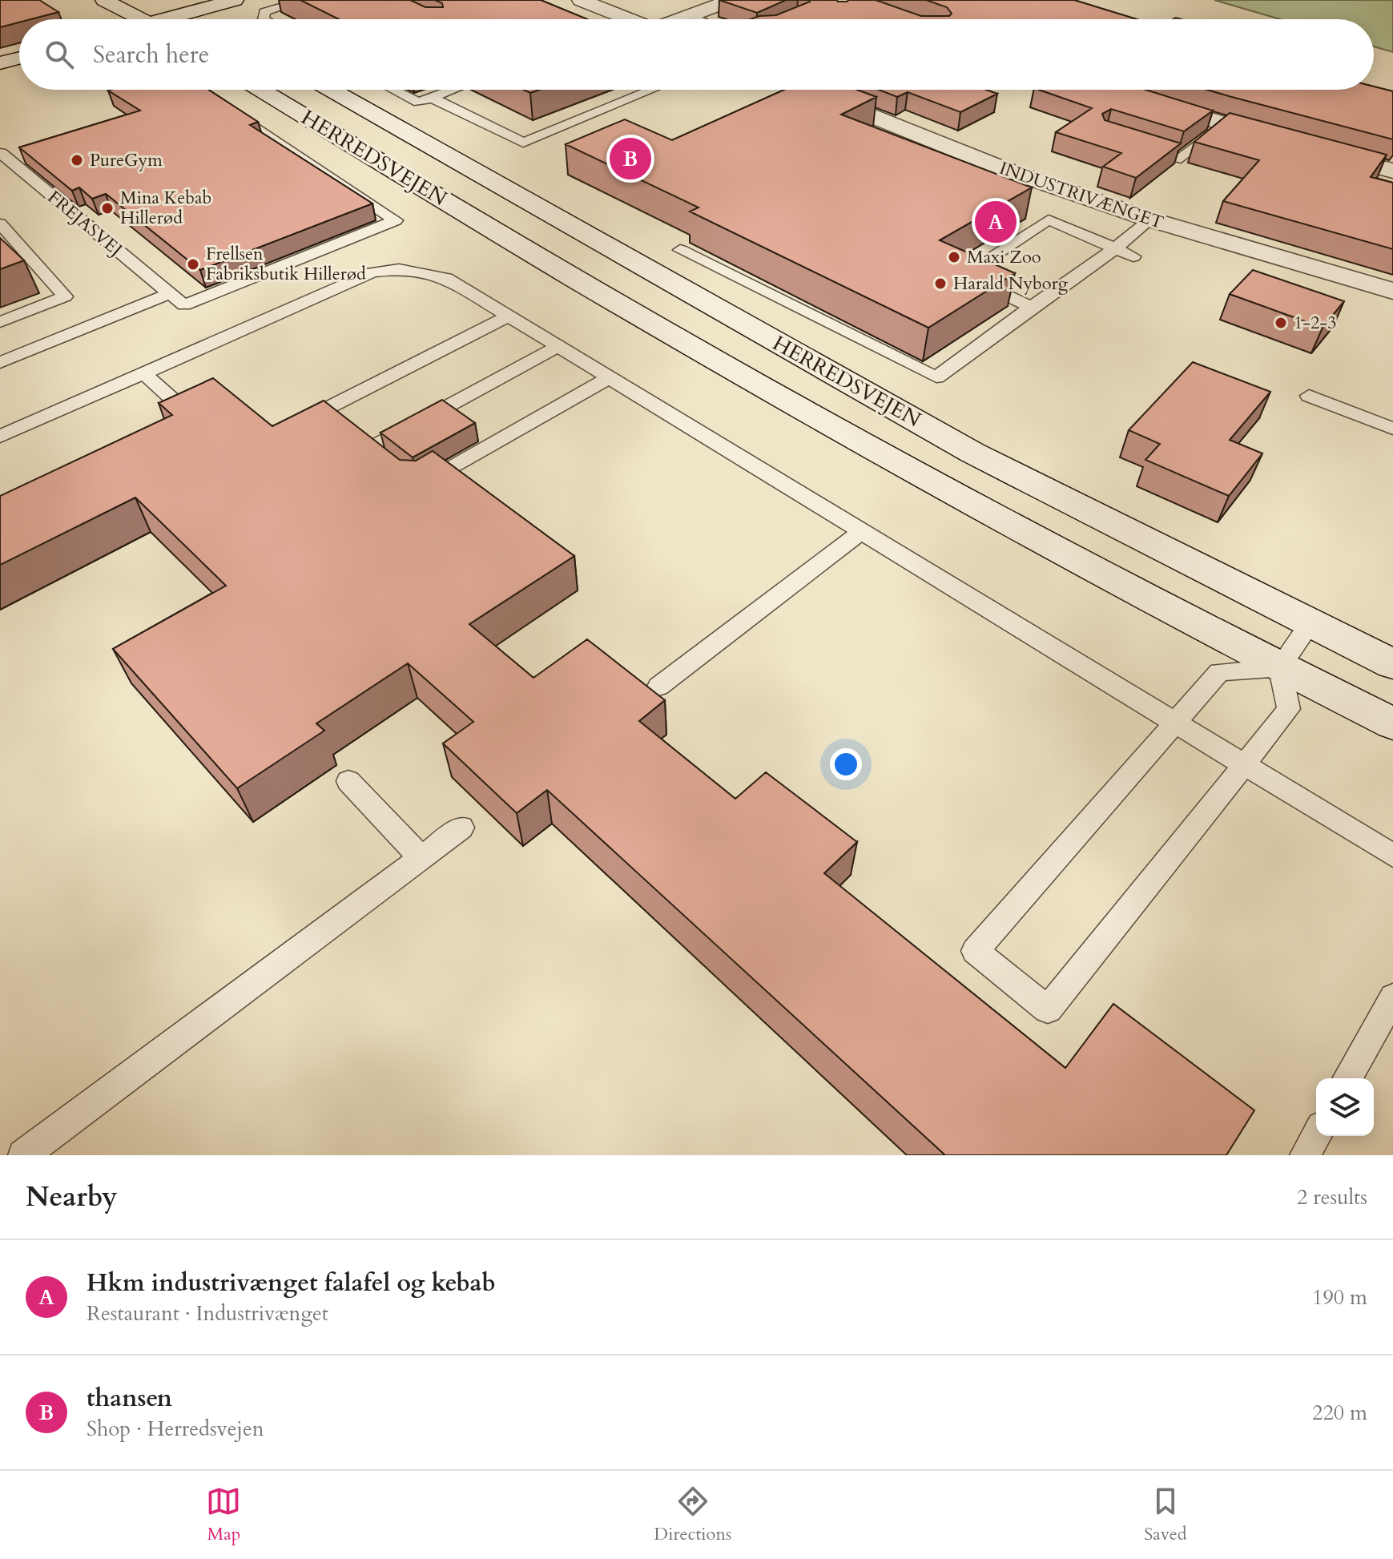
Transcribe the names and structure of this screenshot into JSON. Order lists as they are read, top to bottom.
{
  "streets": {
    "street": ["HERREDSVEJEN", "INDUSTRIVÆNGET"],
    "lane": ["FREJASVEJ"]
  },
  "places": [
    "PureGym",
    "Mina Kebab Hillerød",
    "Maxi Zoo",
    "Frellsen Fabriksbutik Hillerød",
    "Harald Nyborg",
    "1-2-3"
  ],
  "page": {
    "search": "Search here",
    "pins": ["B", "A"],
    "heading": ["Nearby", "2 results"],
    "list": [
      {
        "mark": "A",
        "name": "Hkm industrivænget falafel og kebab",
        "note": "Restaurant · Industrivænget",
        "value": "190 m"
      },
      {
        "mark": "B",
        "name": "thansen",
        "note": "Shop · Herredsvejen",
        "value": "220 m"
      }
    ],
    "nav": ["Map", "Directions", "Saved"]
  }
}
